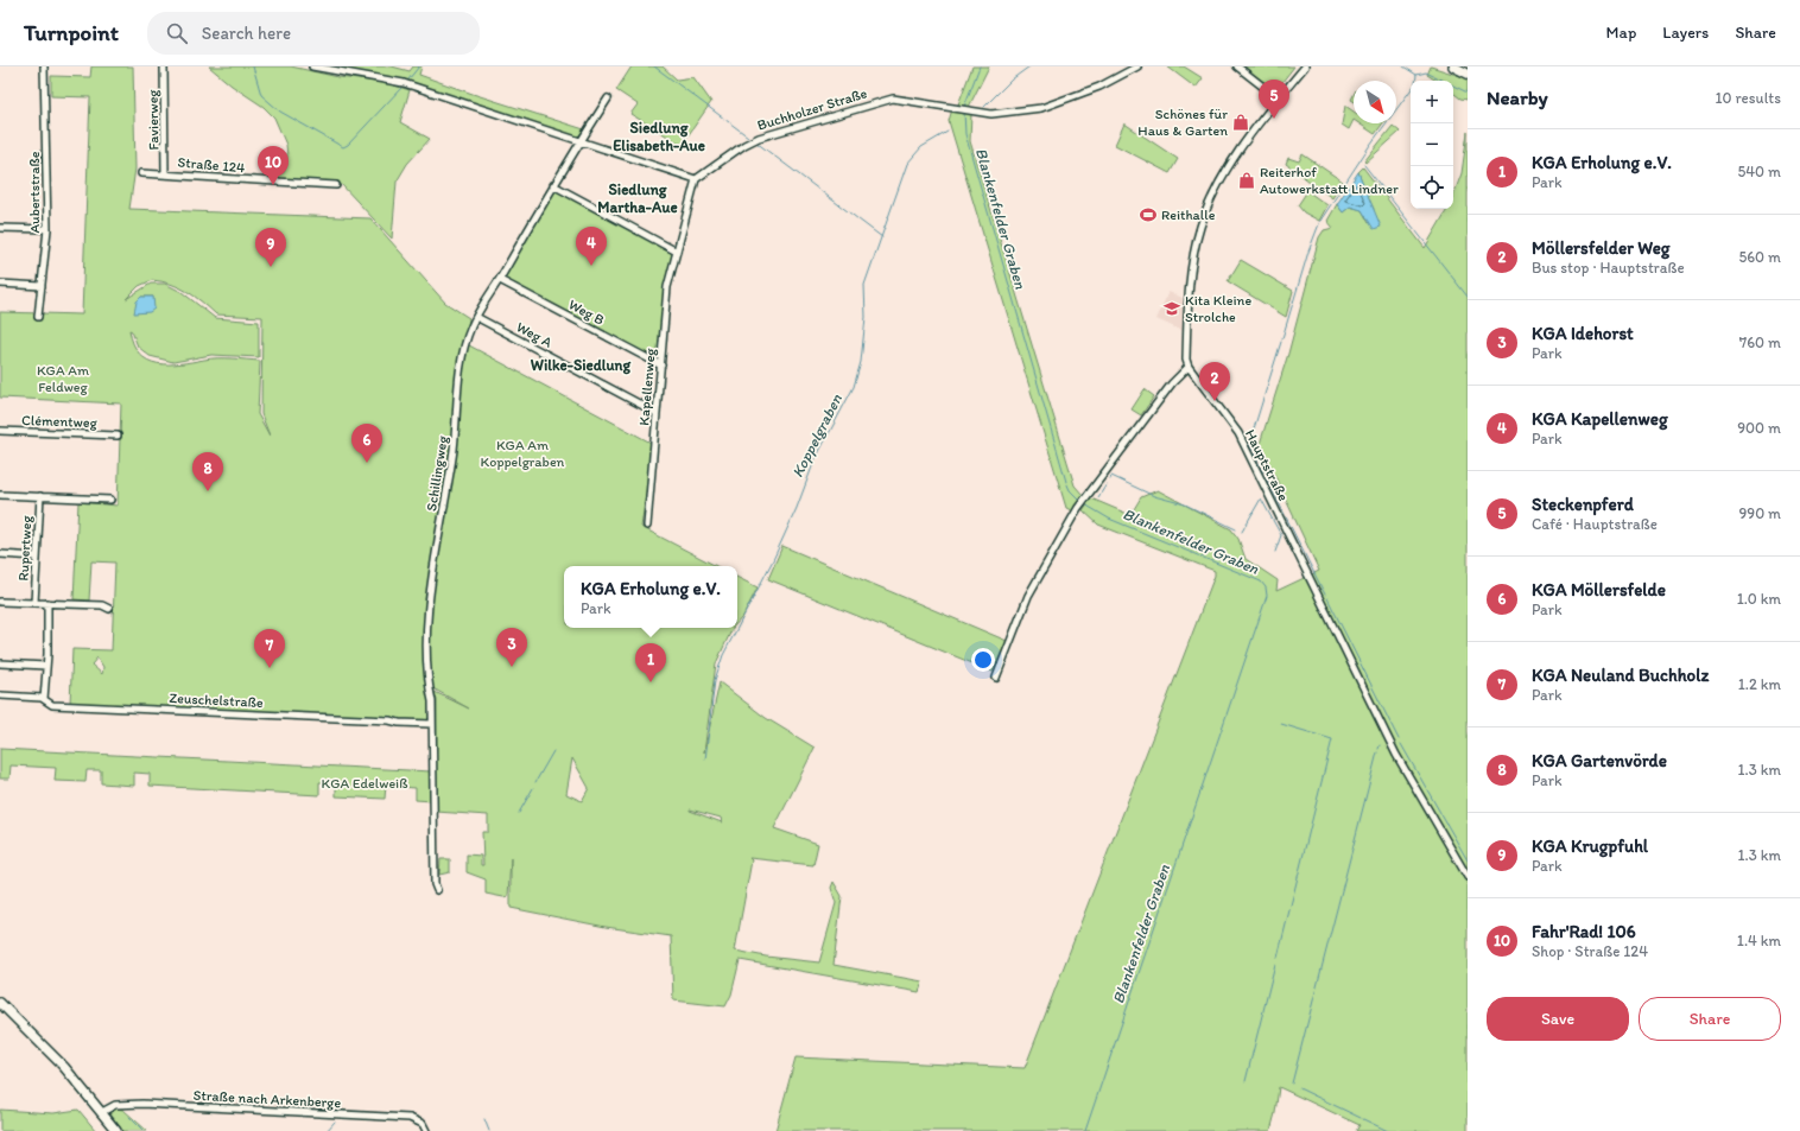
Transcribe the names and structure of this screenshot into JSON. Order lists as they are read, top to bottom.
{
  "streets": {
    "street": [
      "Buchholzer Straße",
      "Favierweg",
      "Straße 124",
      "Aubertstraße",
      "Weg B",
      "Weg A",
      "Kapellenweg",
      "Clémentweg",
      "Hauptstraße",
      "Schillingweg",
      "Rupertweg",
      "Zeuschelstraße",
      "Straße nach Arkenberge"
    ]
  },
  "crossings": [
    ["Buchholzer Straße", "Kapellenweg"],
    ["Favierweg", "Straße 124"],
    ["Weg B", "Kapellenweg"],
    ["Weg B", "Schillingweg"],
    ["Weg A", "Kapellenweg"],
    ["Weg A", "Schillingweg"],
    ["Schillingweg", "Zeuschelstraße"]
  ],
  "districts": ["Siedlung Elisabeth-Aue", "Siedlung Martha-Aue", "Wilke-Siedlung"],
  "water": ["Blankenfelder Graben", "Koppelgraben"],
  "parks": ["KGA Am Feldweg", "KGA Am Koppelgraben", "KGA Edelweiß"],
  "places": {
    "shop": ["Schönes für Haus & Garten", "Reiterhof Autowerkstatt Lindner"],
    "sports": ["Reithalle"],
    "school or university": ["Kita Kleine Strolche"]
  },
  "north": "bottom right",
  "page": {
    "header": "Turnpoint",
    "search": "Search here",
    "nav": ["Map", "Layers", "Share"],
    "heading": ["Nearby", "10 results"],
    "pins": [
      "5",
      "10",
      "4",
      "9",
      "2",
      "6",
      "8",
      "3",
      "7",
      "1"
    ],
    "map_buttons": ["+", "−"],
    "list": [
      {
        "mark": "1",
        "name": "KGA Erholung e.V.",
        "note": "Park",
        "value": "540 m"
      },
      {
        "mark": "2",
        "name": "Möllersfelder Weg",
        "note": "Bus stop · Hauptstraße",
        "value": "560 m"
      },
      {
        "mark": "3",
        "name": "KGA Idehorst",
        "note": "Park",
        "value": "760 m"
      },
      {
        "mark": "4",
        "name": "KGA Kapellenweg",
        "note": "Park",
        "value": "900 m"
      },
      {
        "mark": "5",
        "name": "Steckenpferd",
        "note": "Café · Hauptstraße",
        "value": "990 m"
      },
      {
        "mark": "6",
        "name": "KGA Möllersfelde",
        "note": "Park",
        "value": "1.0 km"
      },
      {
        "mark": "7",
        "name": "KGA Neuland Buchholz",
        "note": "Park",
        "value": "1.2 km"
      },
      {
        "mark": "8",
        "name": "KGA Gartenvörde",
        "note": "Park",
        "value": "1.3 km"
      },
      {
        "mark": "9",
        "name": "KGA Krugpfuhl",
        "note": "Park",
        "value": "1.3 km"
      },
      {
        "mark": "10",
        "name": "Fahr'Rad! 106",
        "note": "Shop · Straße 124",
        "value": "1.4 km"
      }
    ],
    "popup": ["KGA Erholung e.V.", "Park"],
    "buttons": ["Save", "Share"]
  }
}
